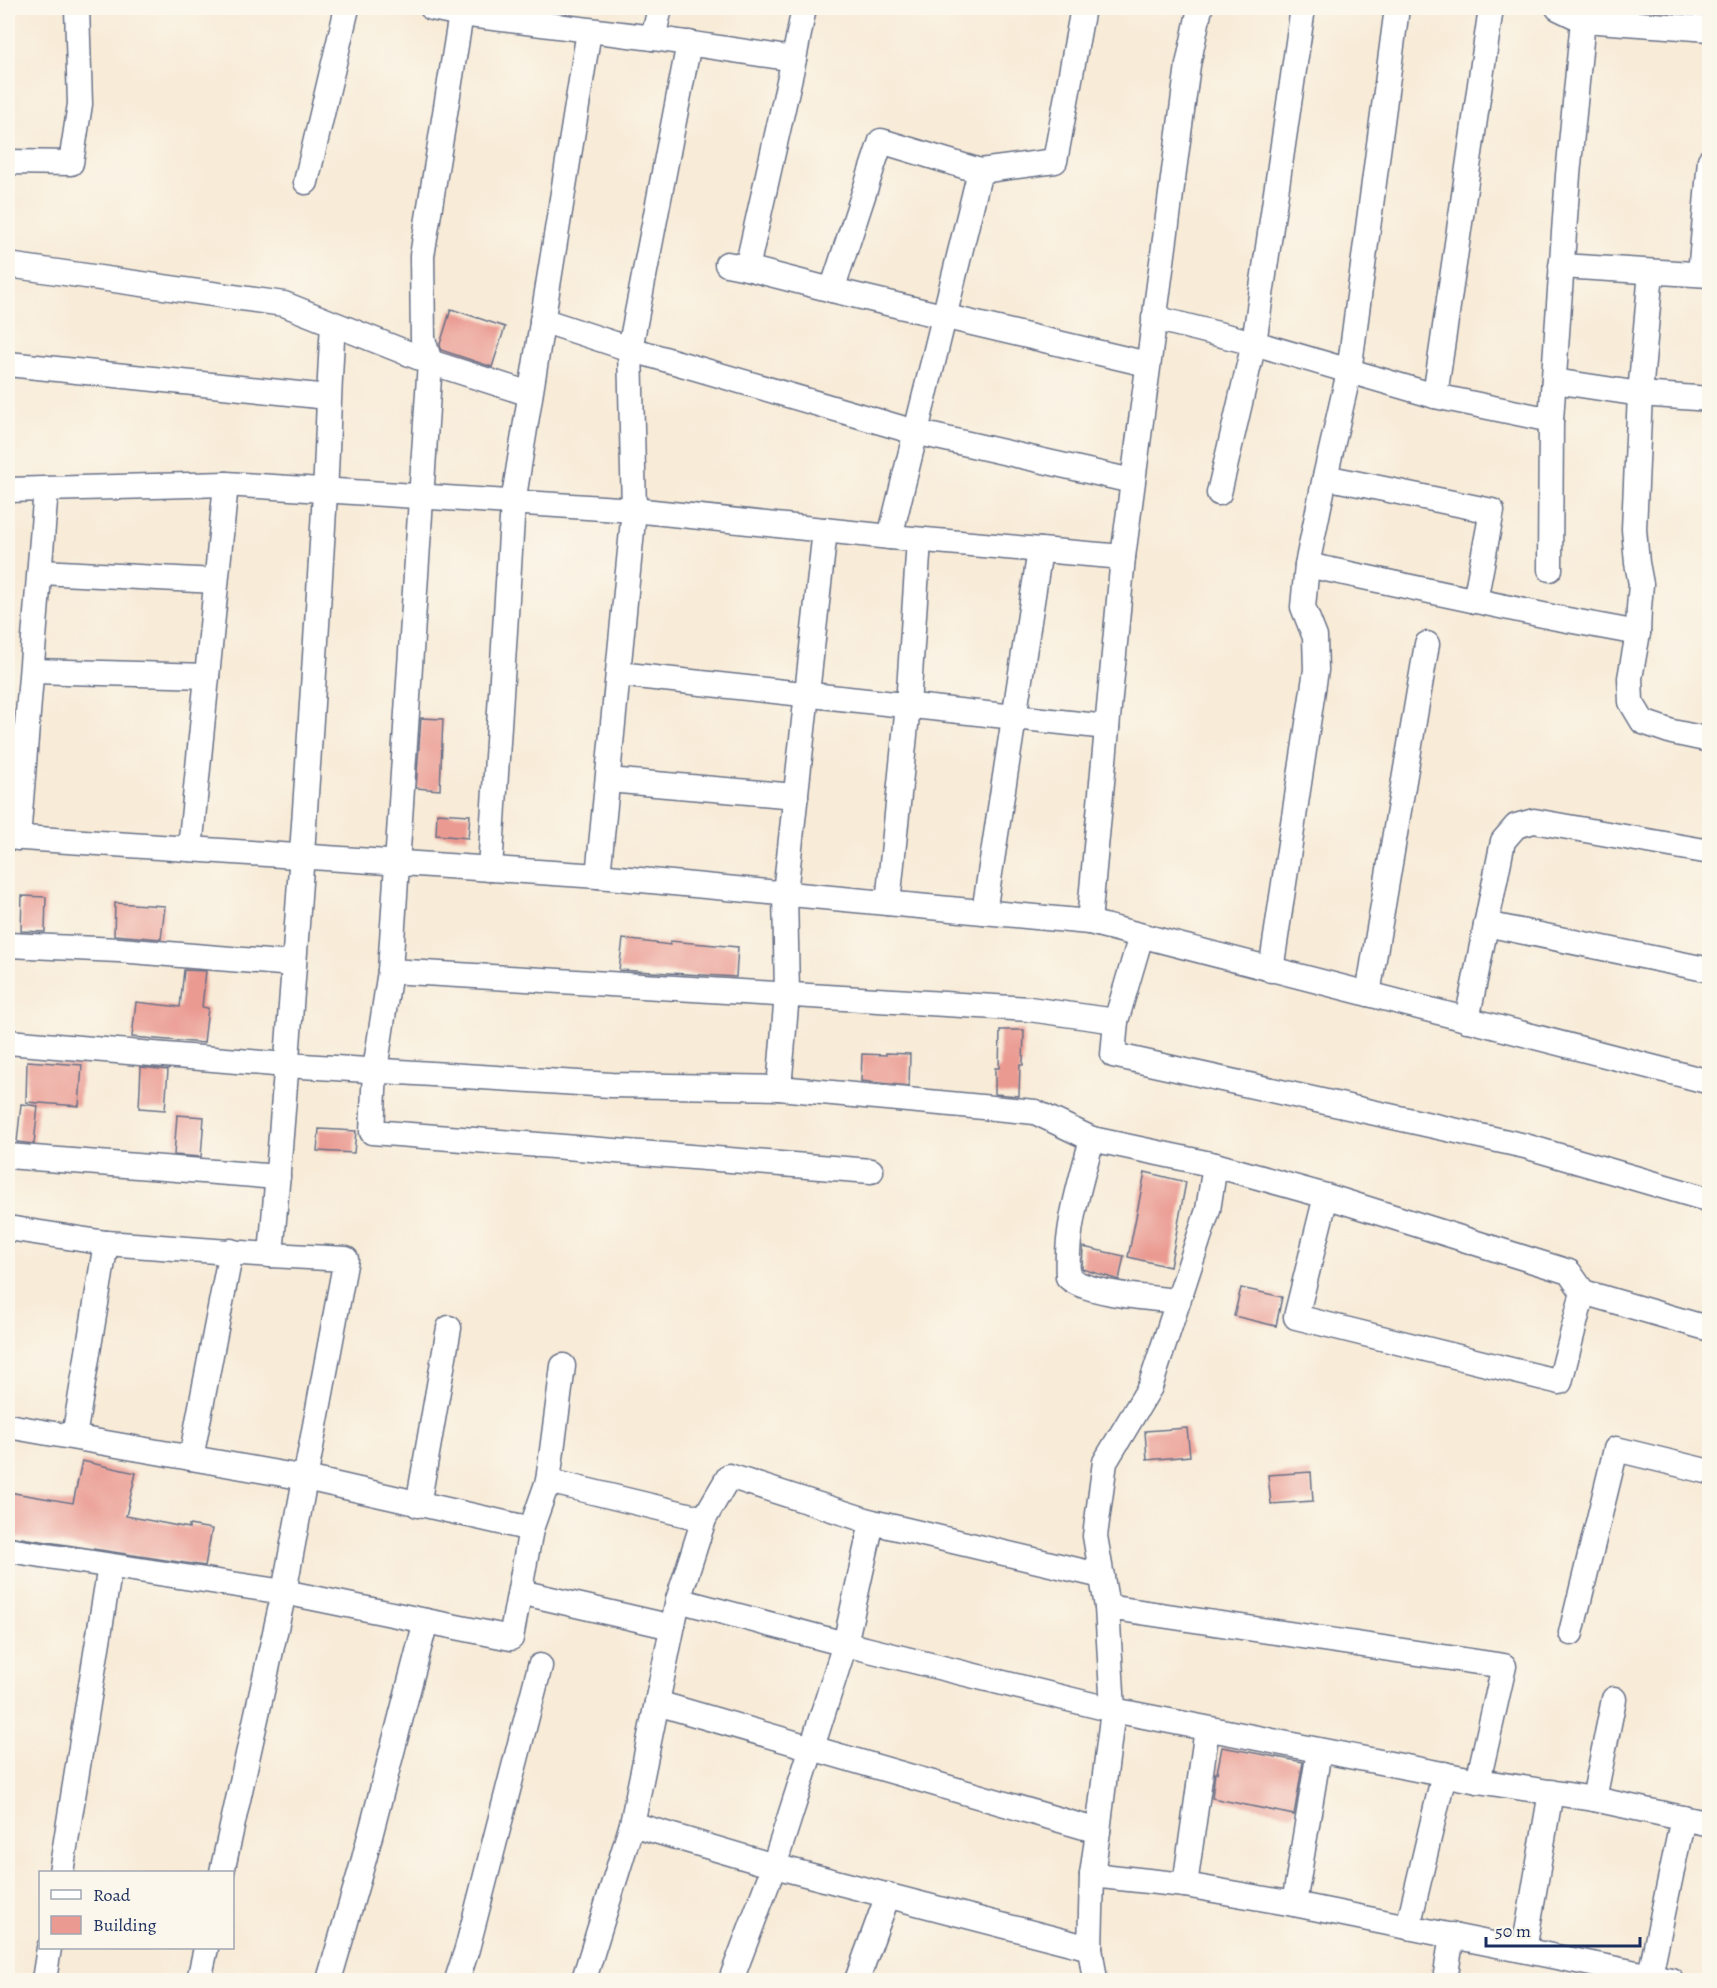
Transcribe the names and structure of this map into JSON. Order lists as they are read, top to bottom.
{
  "legend": ["Road", "Building"],
  "scale_bar": "50 m"
}
